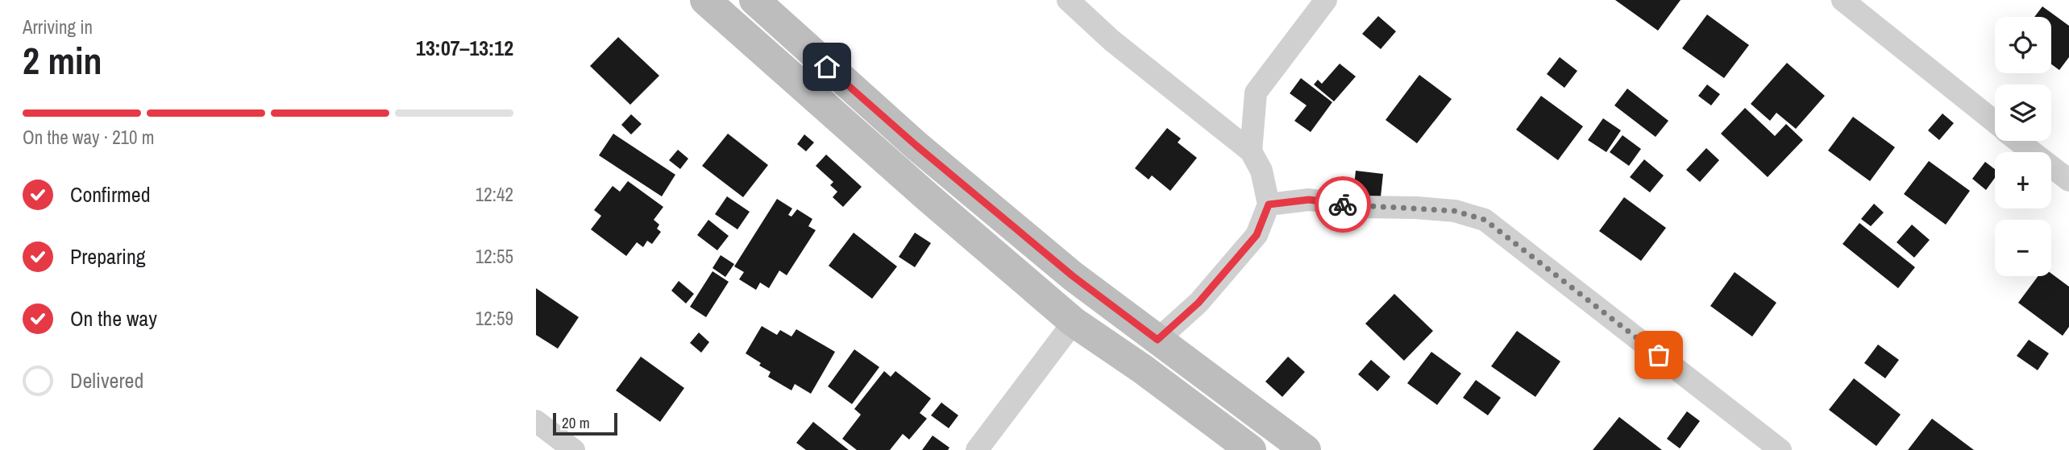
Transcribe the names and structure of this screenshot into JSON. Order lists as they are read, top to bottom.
{
  "scale_bar": "20 m",
  "page": {
    "heading": ["2 min", "Arriving in", "13:07–13:12"],
    "map_buttons": ["+", "−"],
    "bar": "On the way · 210 m",
    "list": [
      ["Confirmed", "12:42"],
      ["Preparing", "12:55"],
      ["On the way", "12:59"],
      "Delivered"
    ],
    "scale": "20 m"
  }
}
